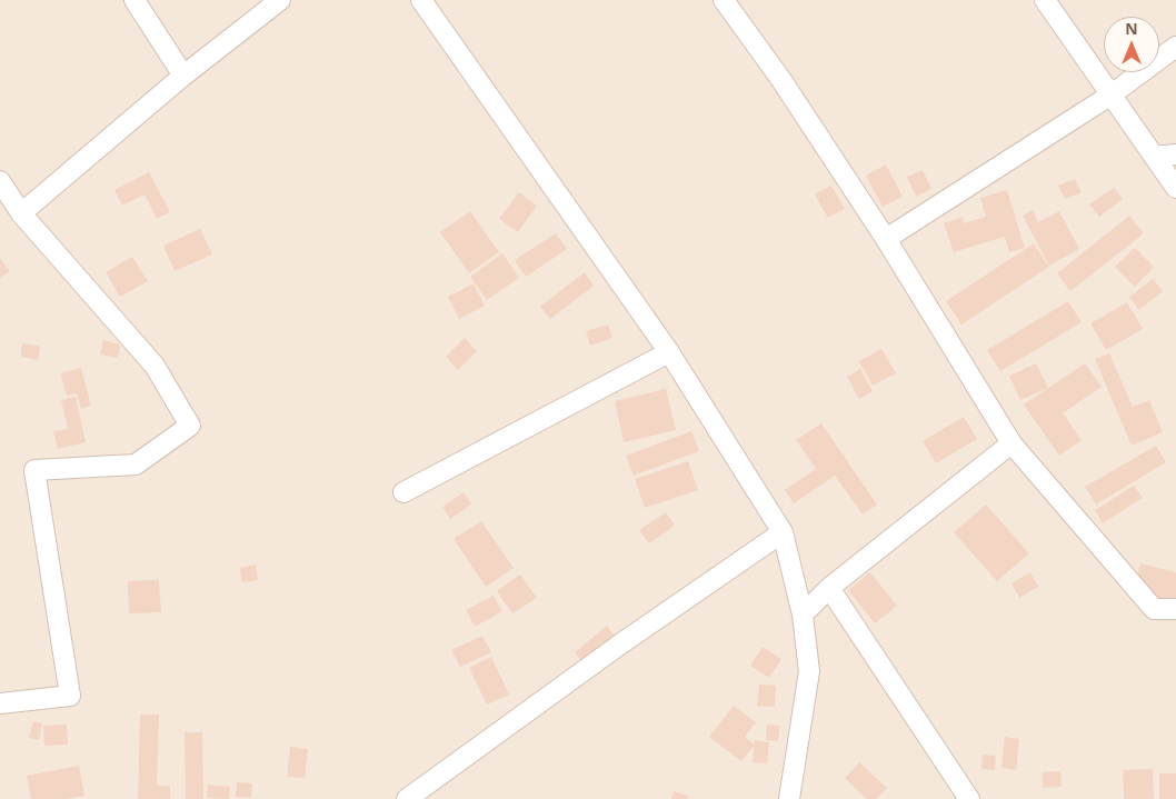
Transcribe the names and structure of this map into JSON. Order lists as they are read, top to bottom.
{
  "north": "top"
}
